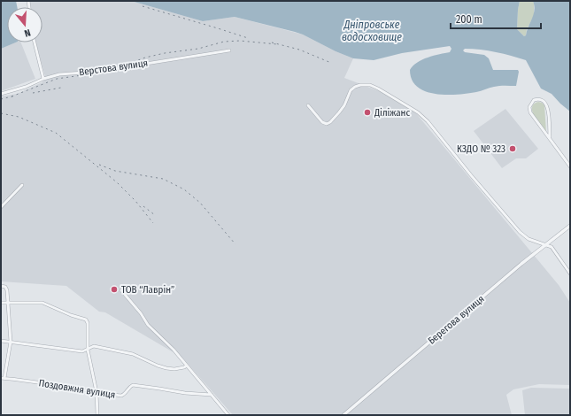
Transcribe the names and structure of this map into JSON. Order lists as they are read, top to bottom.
{
  "streets": {
    "street": ["Верстова вулиця", "Берегова вулиця", "Поздовжня вулиця"]
  },
  "water": ["Дніпровське водосховище"],
  "places": ["Діліжанс", "КЗДО № 323", "ТОВ “Лаврін”"],
  "scale_bar": "200 m",
  "north": "bottom"
}
